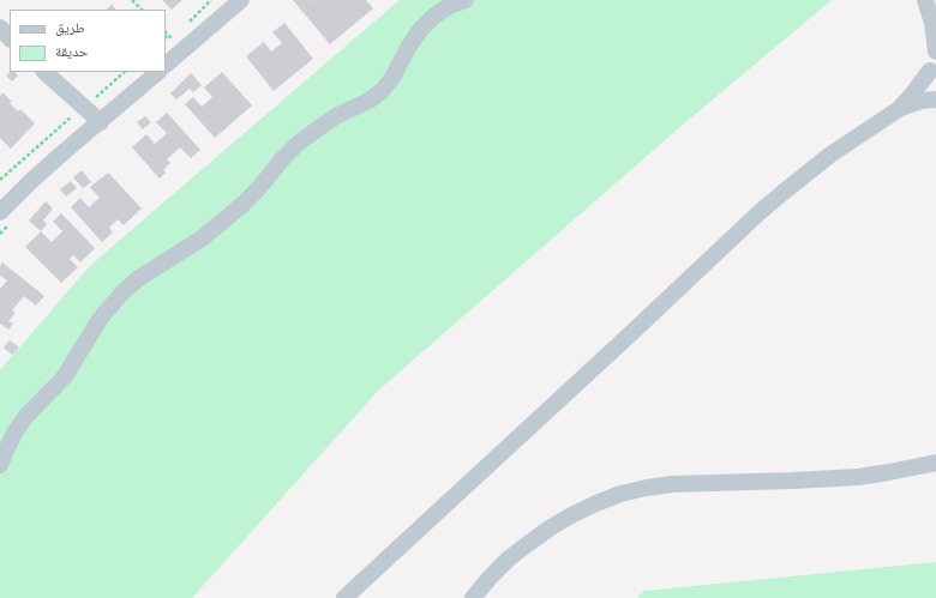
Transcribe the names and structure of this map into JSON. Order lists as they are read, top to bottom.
{
  "legend": ["طريق", "حديقة"]
}
